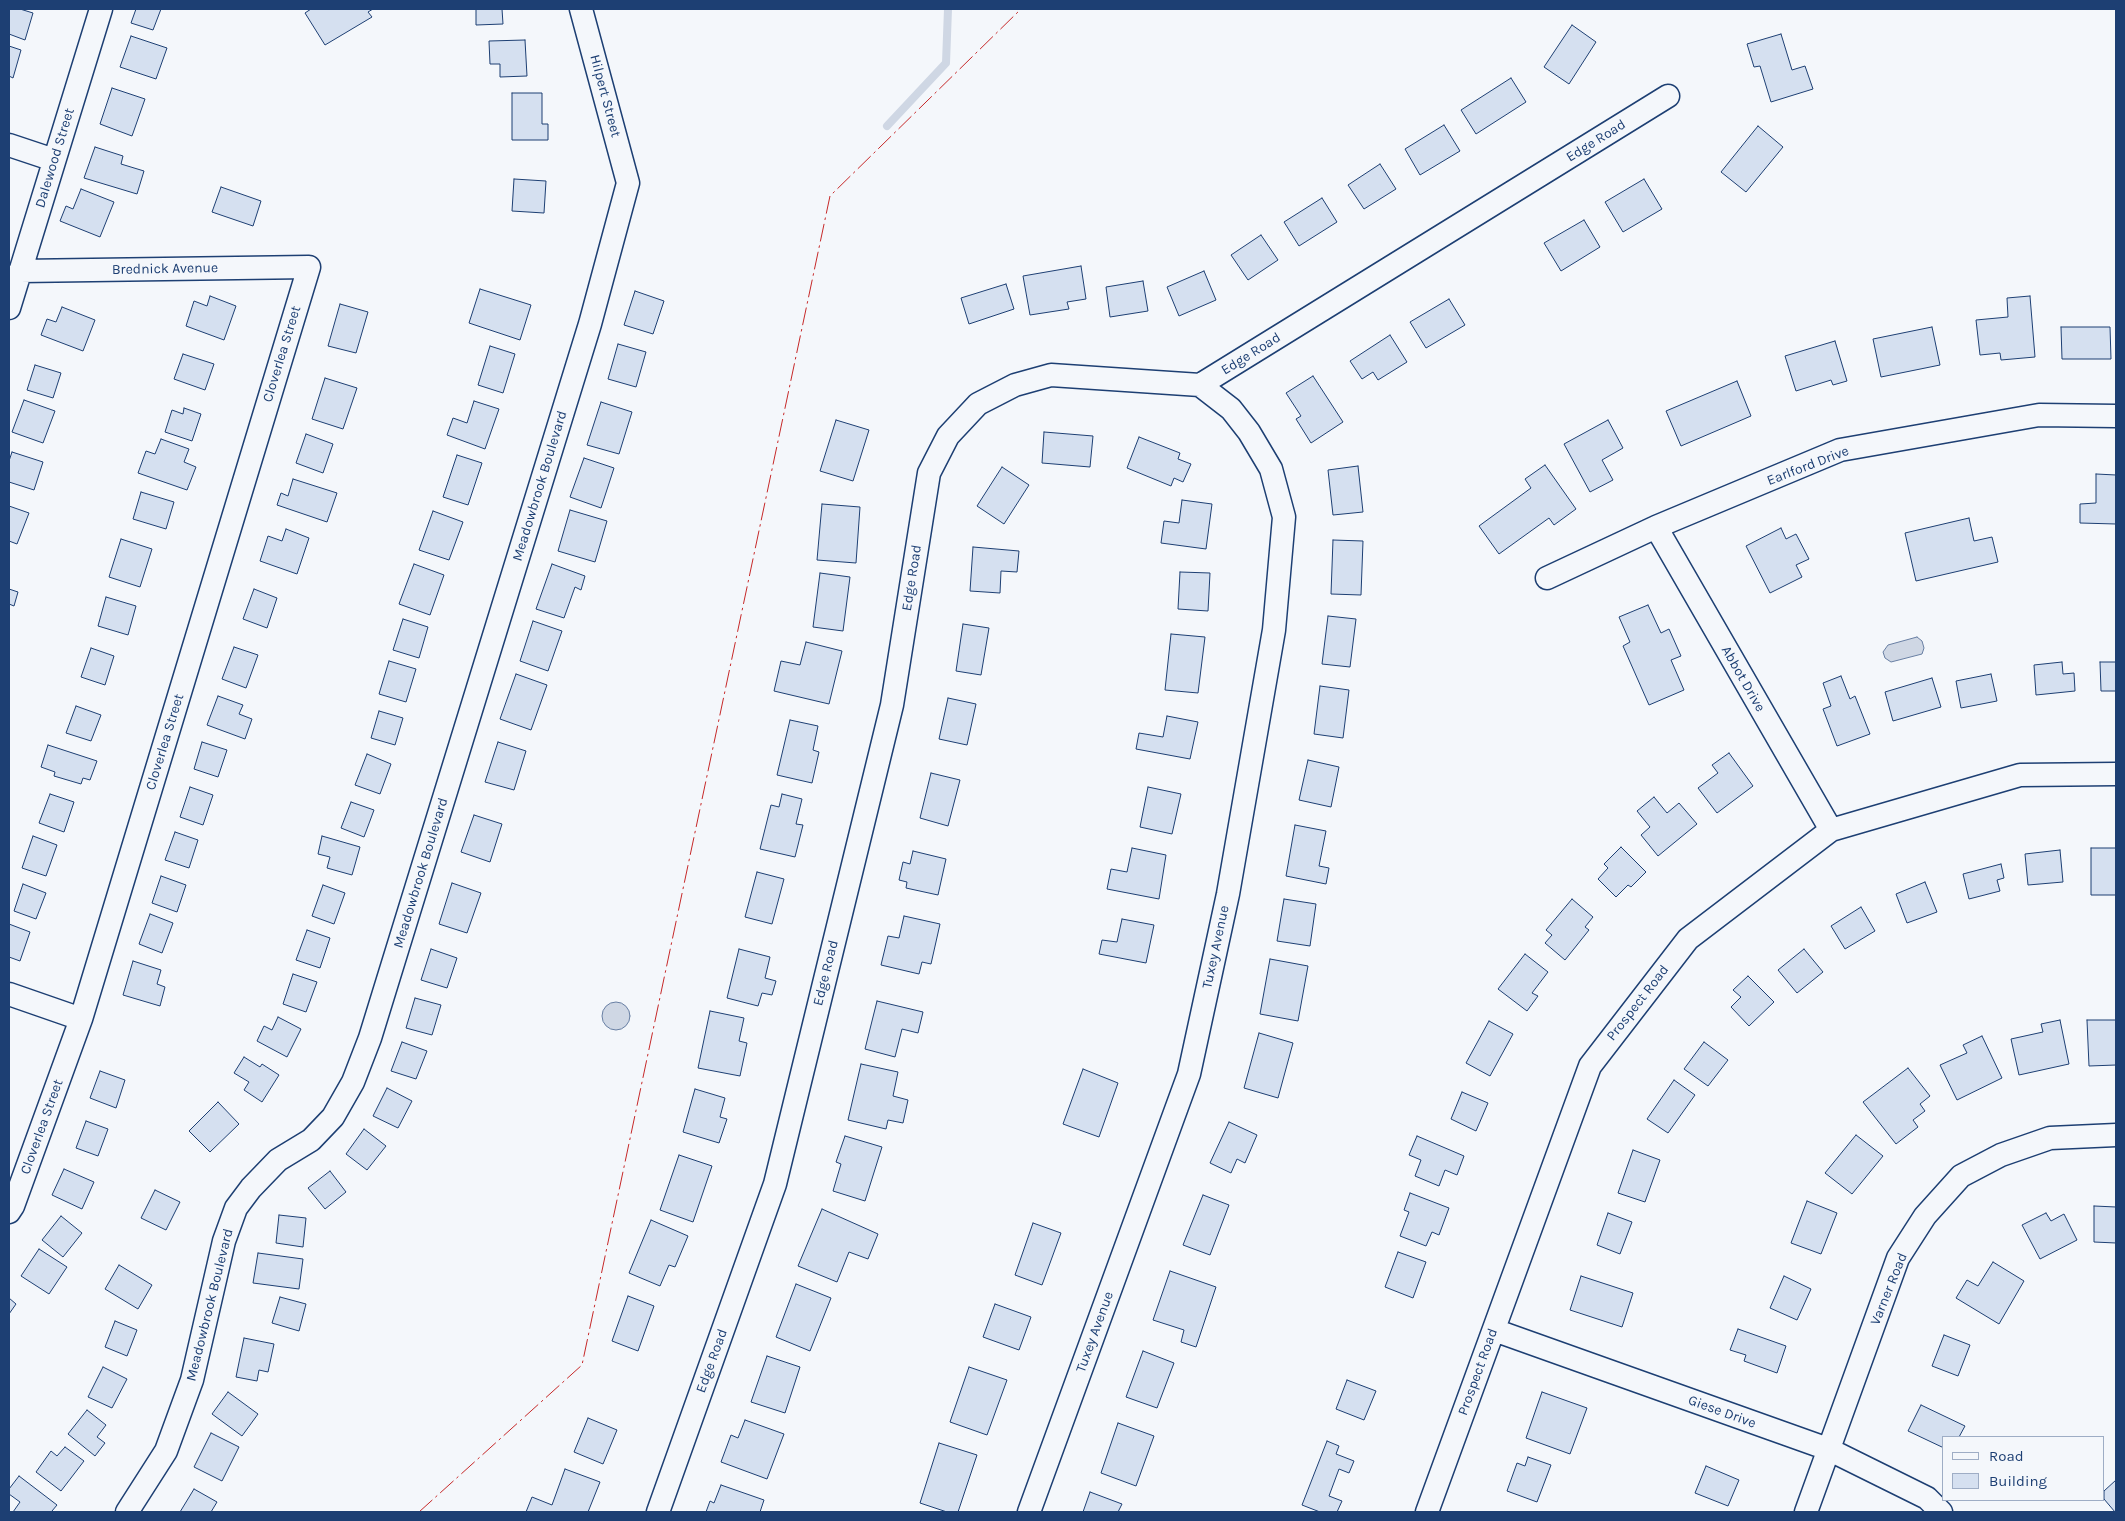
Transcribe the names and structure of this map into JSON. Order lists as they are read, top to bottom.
{
  "streets": {
    "street": [
      "Hilpert Street",
      "Edge Road",
      "Dalewood Street",
      "Brednick Avenue",
      "Cloverlea Street",
      "Earlford Drive",
      "Meadowbrook Boulevard",
      "Abbot Drive",
      "Tuxey Avenue",
      "Prospect Road",
      "Varner Road",
      "Giese Drive"
    ]
  },
  "crossings": [
    ["Hilpert Street", "Meadowbrook Boulevard"],
    ["Edge Road", "Tuxey Avenue"],
    ["Dalewood Street", "Brednick Avenue"],
    ["Brednick Avenue", "Cloverlea Street"],
    ["Earlford Drive", "Abbot Drive"],
    ["Abbot Drive", "Prospect Road"],
    ["Prospect Road", "Giese Drive"],
    ["Varner Road", "Giese Drive"]
  ],
  "legend": ["Road", "Building"]
}
